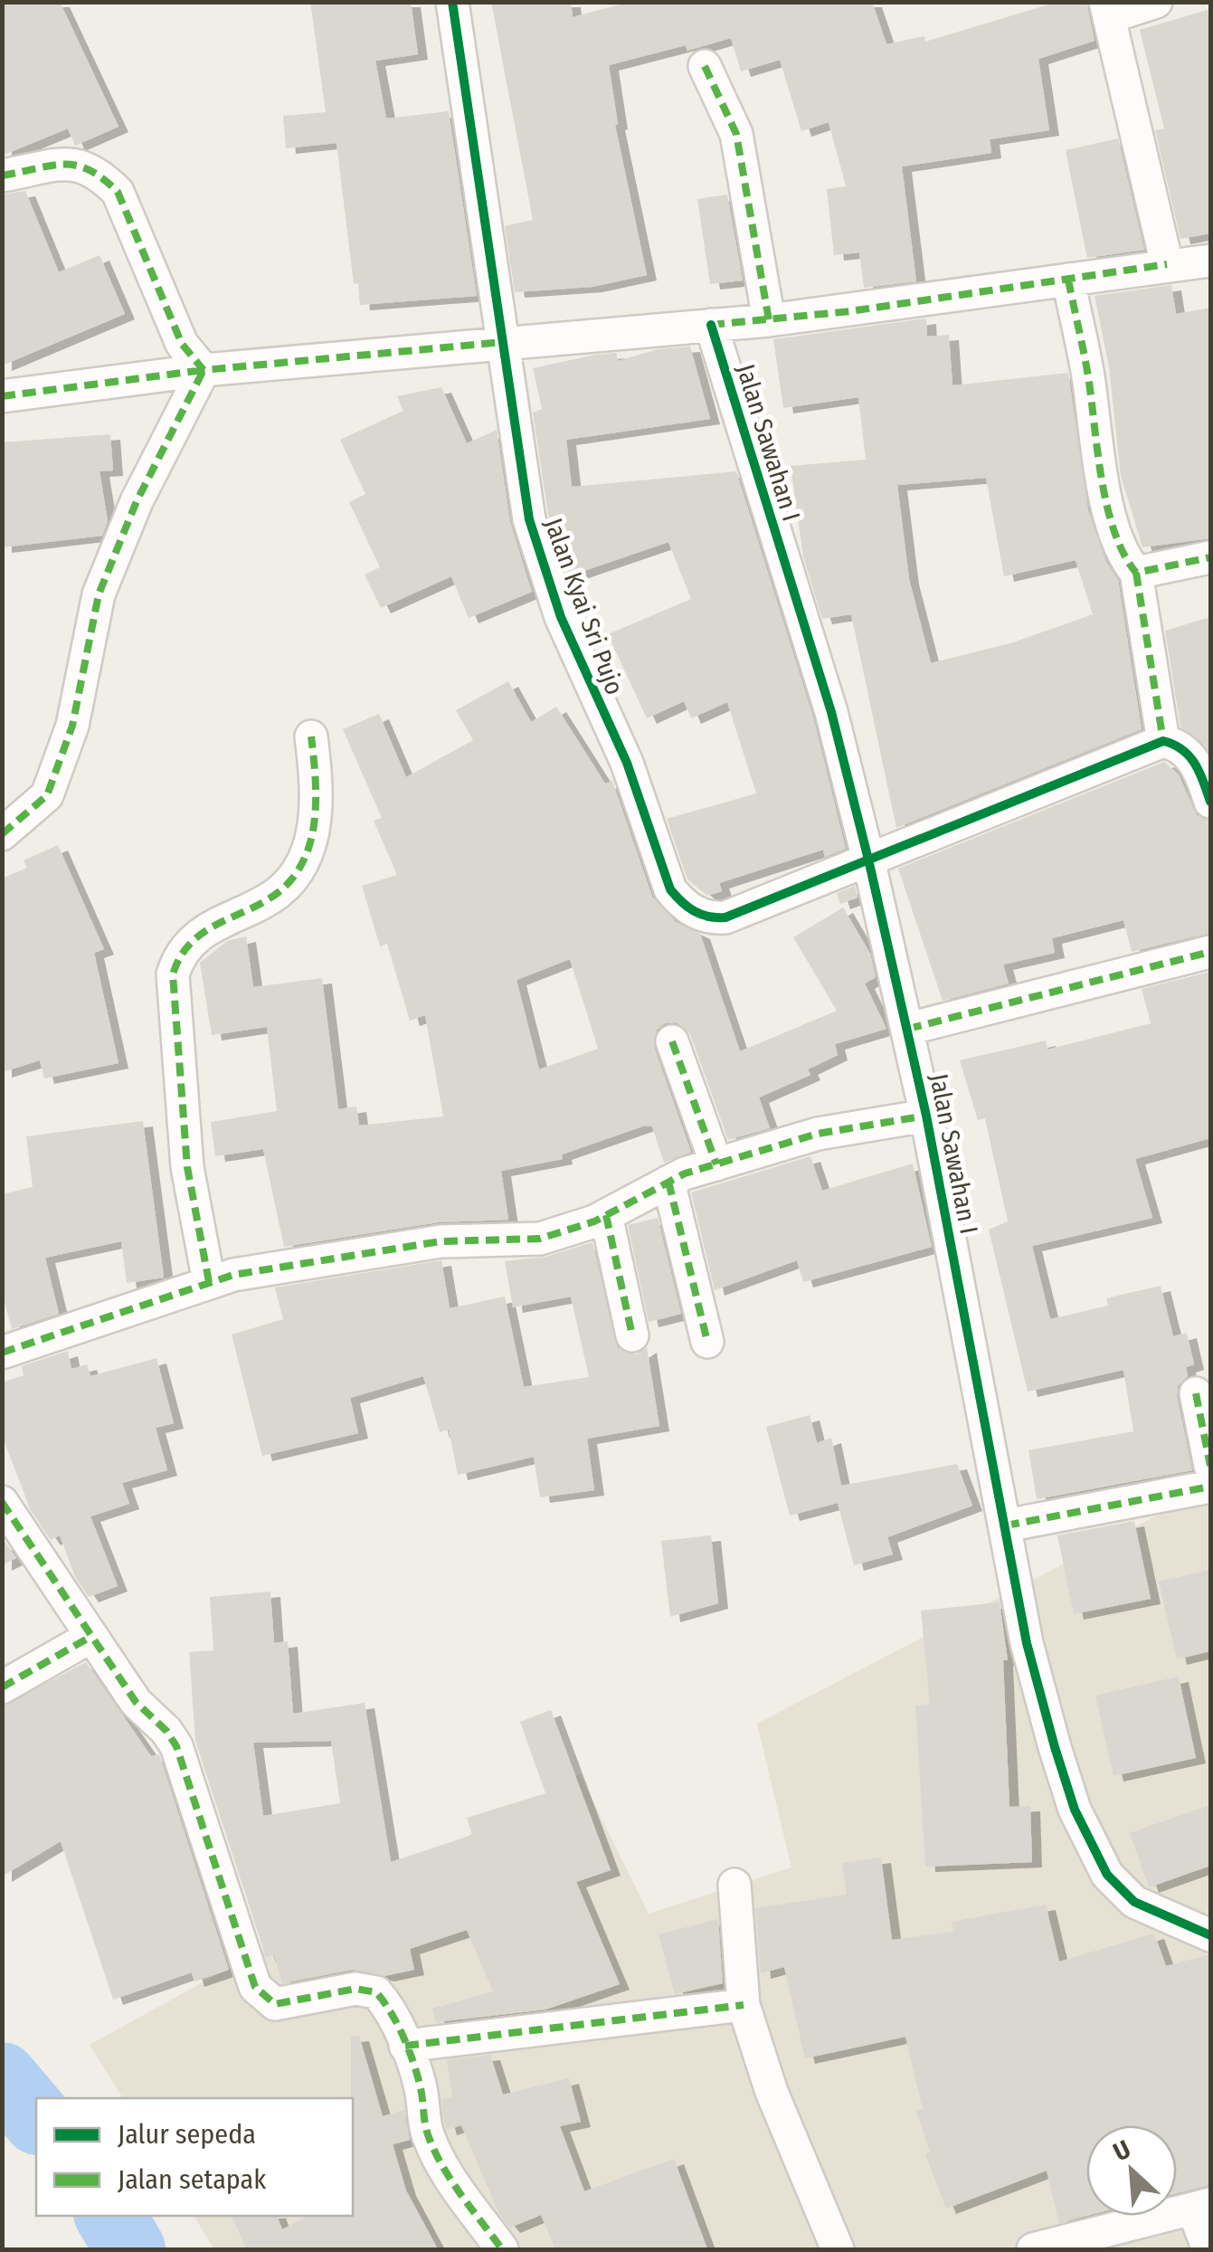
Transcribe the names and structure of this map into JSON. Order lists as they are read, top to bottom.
{
  "streets": {
    "street": ["Jalan Sawahan I", "Jalan Kyai Sri Pujo"]
  },
  "crossings": [
    ["Jalan Sawahan I", "Jalan Kyai Sri Pujo"]
  ],
  "legend": ["Jalur sepeda", "Jalan setapak"],
  "north": "top left"
}
